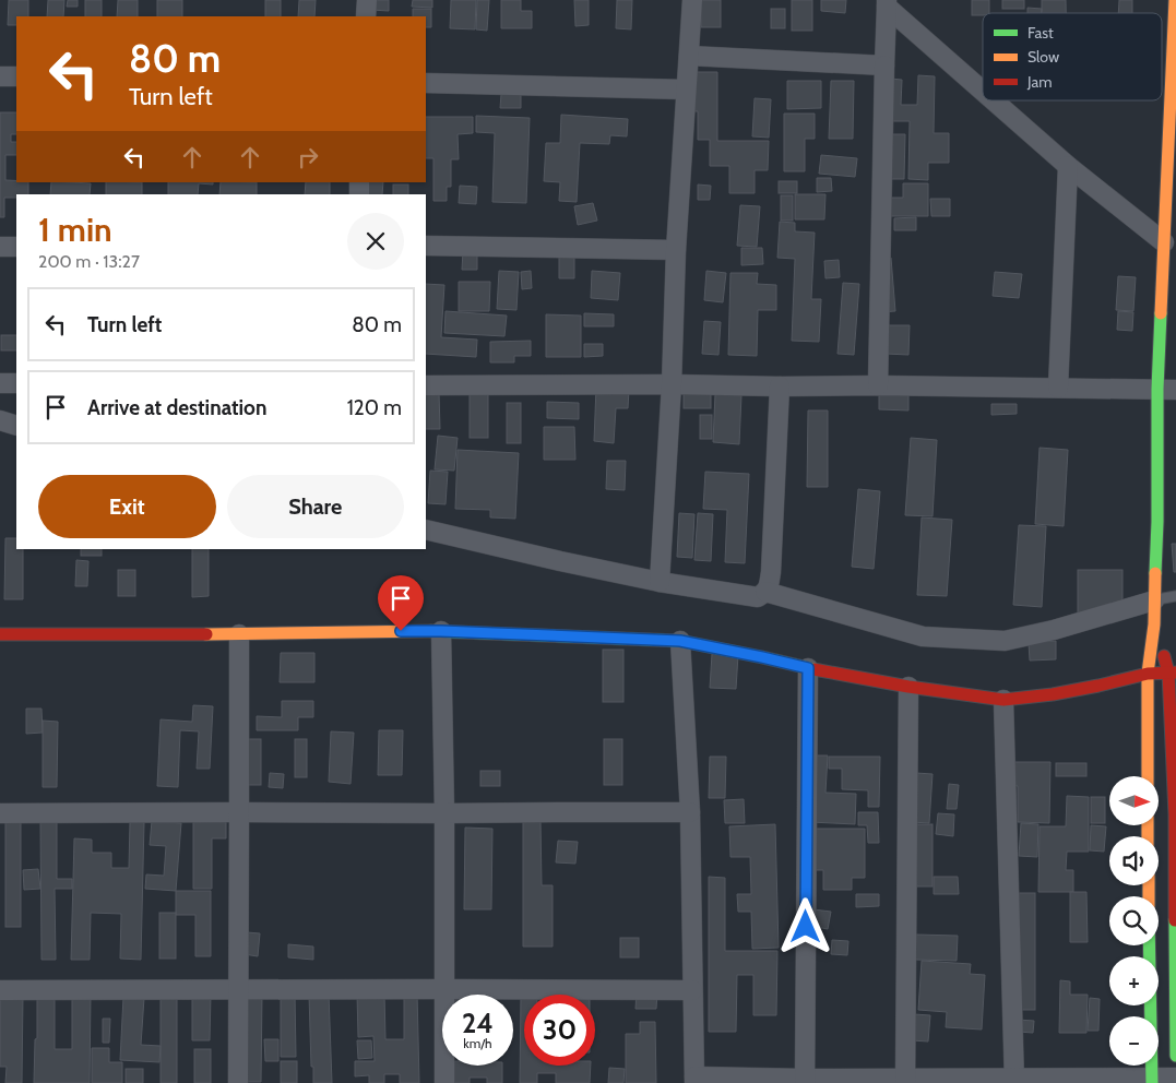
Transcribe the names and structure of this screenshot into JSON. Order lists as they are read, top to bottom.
{
  "legend": ["Fast", "Slow", "Jam"],
  "north": "right",
  "page": {
    "turn": ["80 m", "Turn left"],
    "heading": ["1 min", "200 m · 13:27"],
    "list": [
      {
        "name": "Turn left",
        "value": "80 m"
      },
      {
        "name": "Arrive at destination",
        "value": "120 m"
      }
    ],
    "buttons": ["Exit", "Share"],
    "map_buttons": ["+", "−"],
    "speed": "24 km/h",
    "limit": "30"
  }
}
